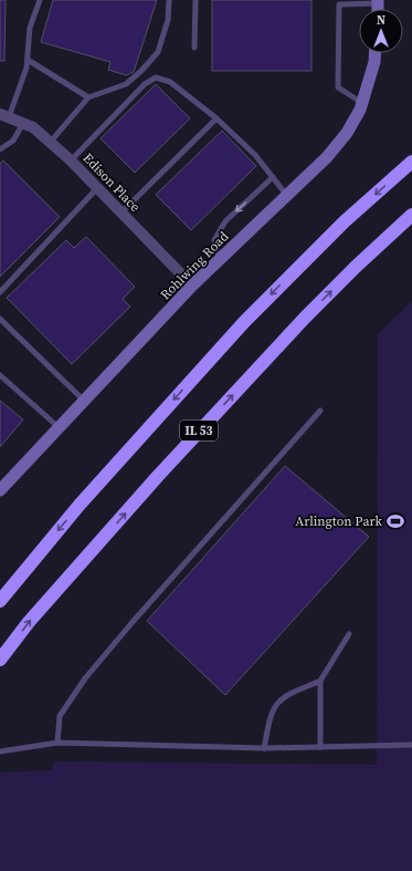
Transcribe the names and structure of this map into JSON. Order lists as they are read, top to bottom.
{
  "streets": {
    "highway": ["IL 53"],
    "main road": ["Rohlwing Road"],
    "street": ["Edison Place"]
  },
  "crossings": [
    ["Edison Place", "Rohlwing Road"]
  ],
  "places": {
    "sports": ["Arlington Park"]
  },
  "north": "top"
}
